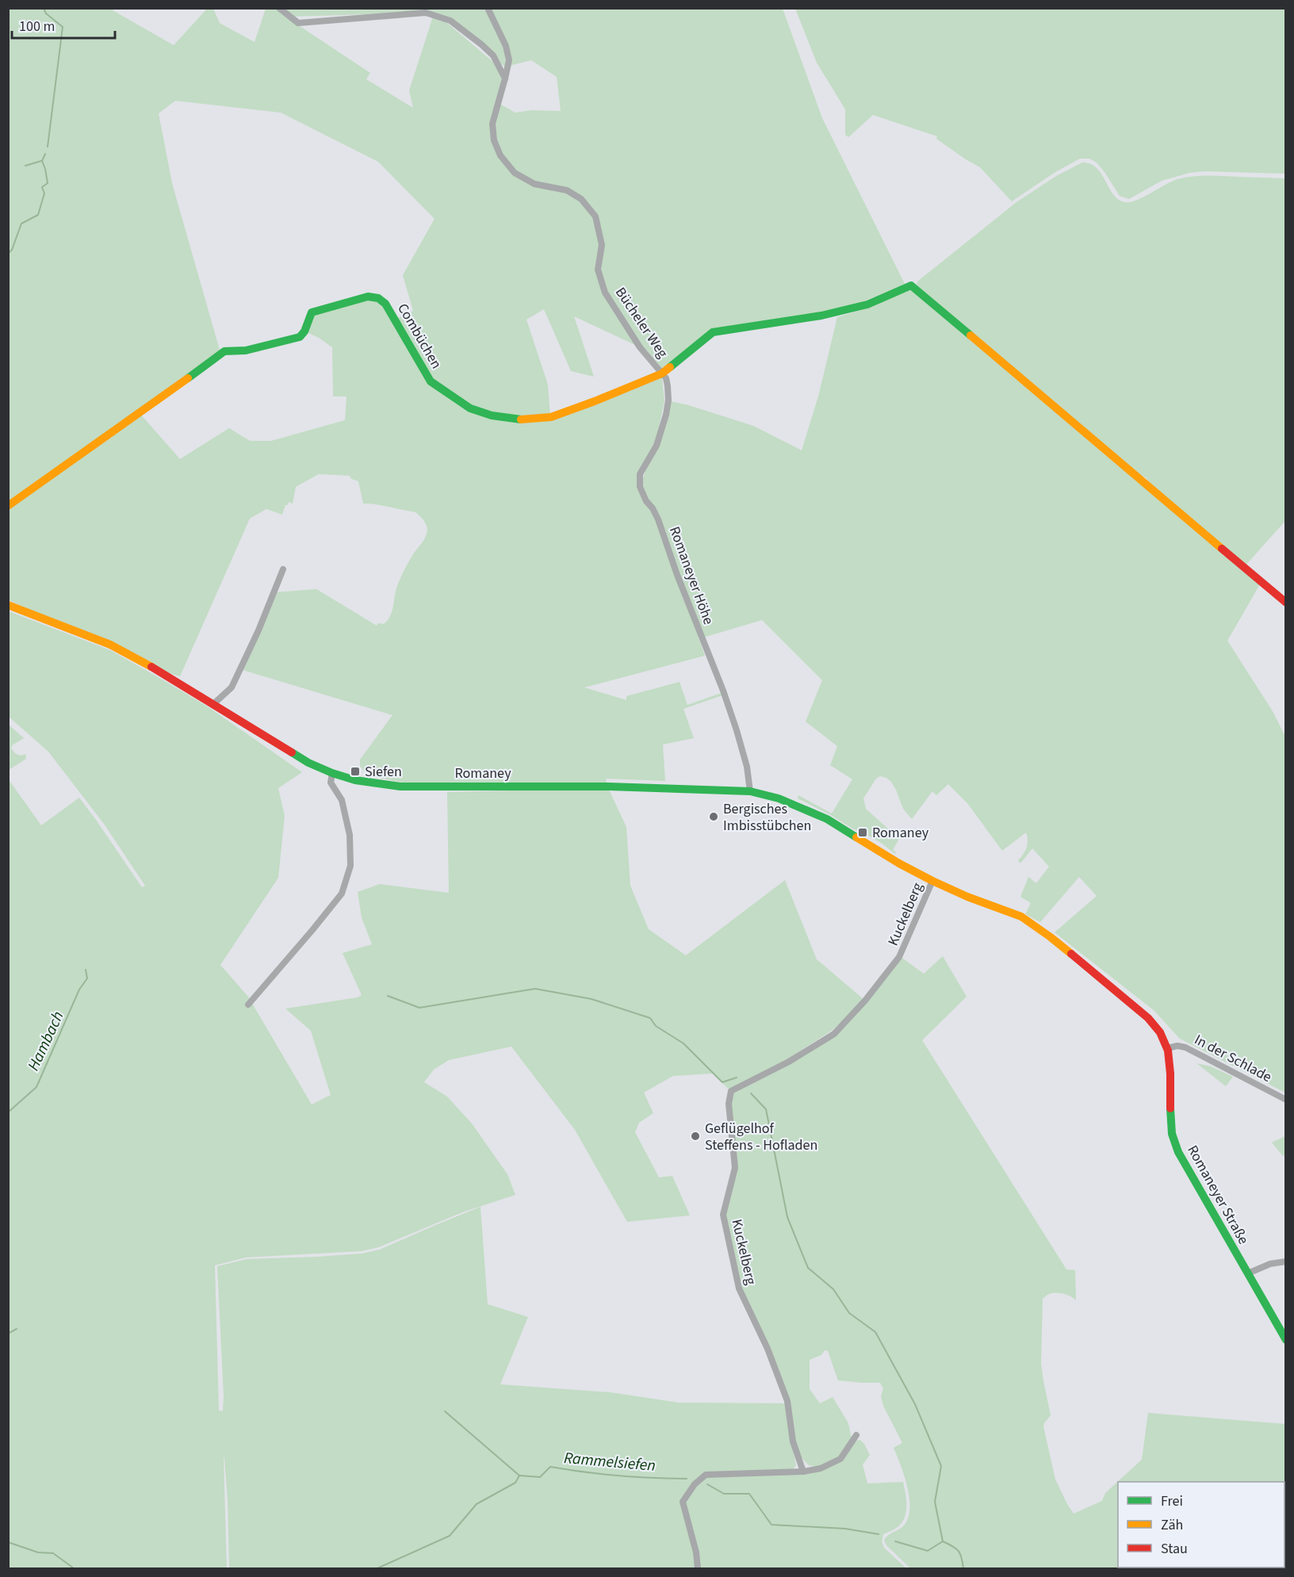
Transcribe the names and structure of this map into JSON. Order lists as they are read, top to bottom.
{
  "streets": {
    "main road": ["Combüchen", "Romaney", "Romaneyer Straße"],
    "street": [
      "Bücheler Weg",
      "Romaneyer Höhe",
      "Kuckelberg",
      "In der Schlade"
    ]
  },
  "crossings": [
    ["Bücheler Weg", "Combüchen"],
    ["Bücheler Weg", "Romaneyer Höhe"],
    ["Combüchen", "Romaneyer Höhe"],
    ["Romaneyer Höhe", "Romaney"],
    ["Romaney", "Kuckelberg"],
    ["Romaney", "Romaneyer Straße"],
    ["In der Schlade", "Romaneyer Straße"]
  ],
  "water": ["Hambach", "Rammelsiefen"],
  "places": {
    "transit": ["Siefen", "Romaney"],
    "other": ["Bergisches Imbisstübchen", "Geflügelhof Steffens - Hofladen"]
  },
  "legend": ["Frei", "Zäh", "Stau"],
  "scale_bar": "100 m"
}
